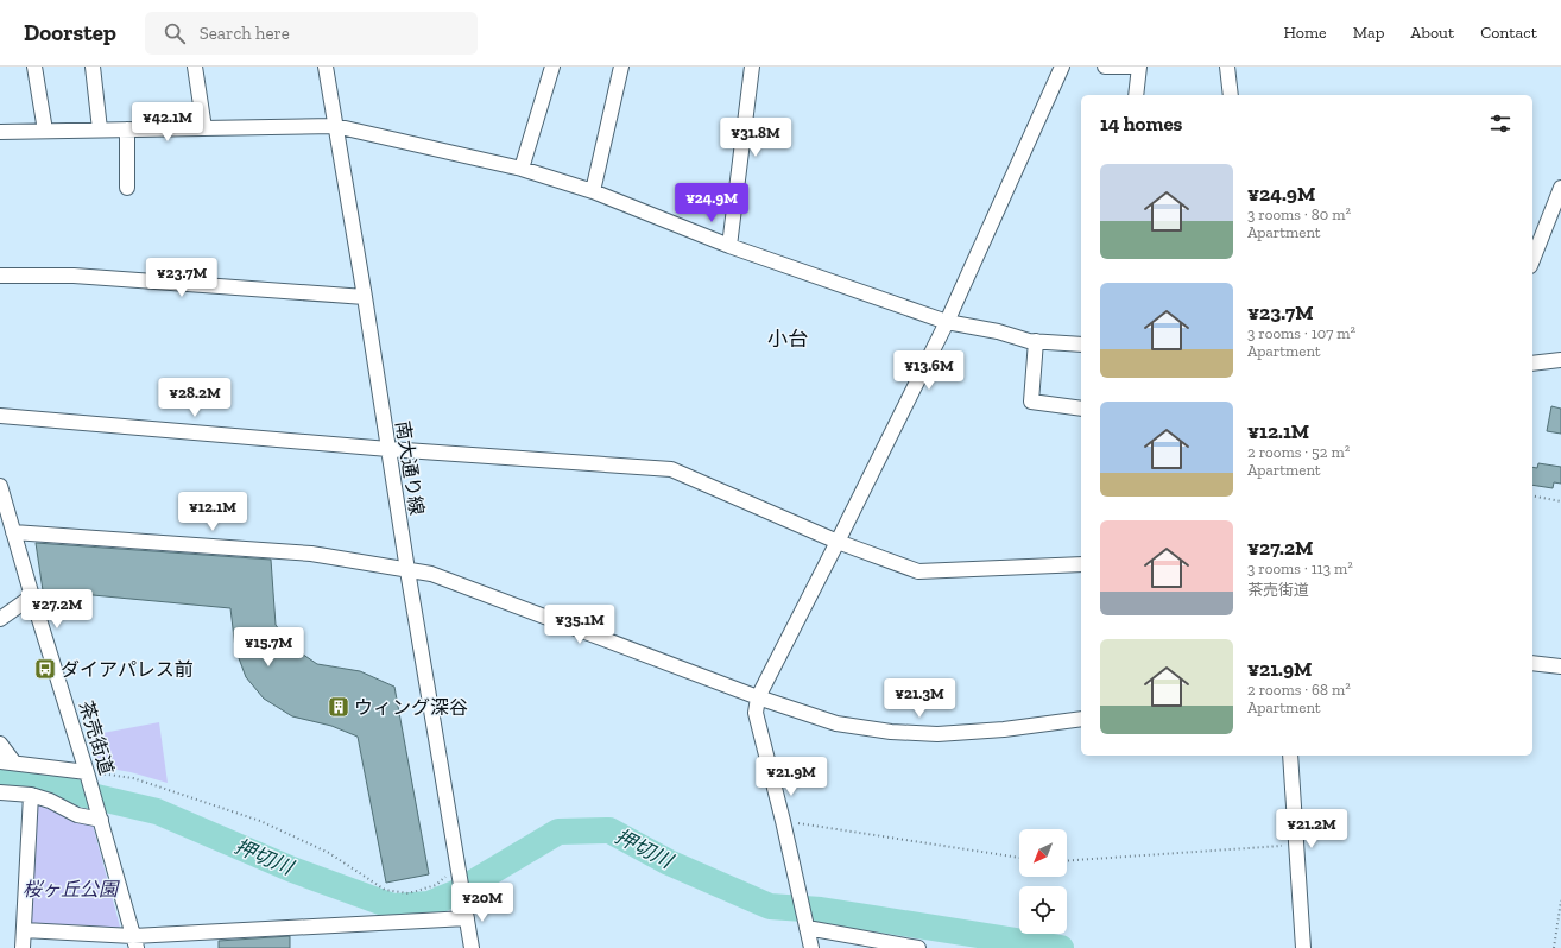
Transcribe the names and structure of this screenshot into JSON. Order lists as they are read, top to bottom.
{
  "streets": {
    "street": ["南大通り線", "茶売街道"]
  },
  "districts": ["小台"],
  "water": ["押切川"],
  "parks": ["桜ヶ丘公園"],
  "places": {
    "bus stop": ["ダイアパレス前"],
    "building": ["ウィング深谷"]
  },
  "north": "bottom left",
  "page": {
    "header": "Doorstep",
    "search": "Search here",
    "nav": [
      "Home",
      "Map",
      "About",
      "Contact"
    ],
    "heading": "14 homes",
    "price": [
      "¥42.1M",
      "¥31.8M",
      "¥24.9M",
      "¥23.7M",
      "¥13.6M",
      "¥28.2M",
      "¥12.1M",
      "¥27.2M",
      "¥35.1M",
      "¥15.7M",
      "¥21.3M",
      "¥21.9M",
      "¥21.2M",
      "¥20M"
    ],
    "list": [
      {
        "name": "¥24.9M",
        "note": "3 rooms · 80 m² · Apartment"
      },
      {
        "name": "¥23.7M",
        "note": "3 rooms · 107 m² · Apartment"
      },
      {
        "name": "¥12.1M",
        "note": "2 rooms · 52 m² · Apartment"
      },
      {
        "name": "¥27.2M",
        "note": "3 rooms · 113 m² · 茶売街道"
      },
      {
        "name": "¥21.9M",
        "note": "2 rooms · 68 m² · Apartment"
      }
    ]
  }
}
